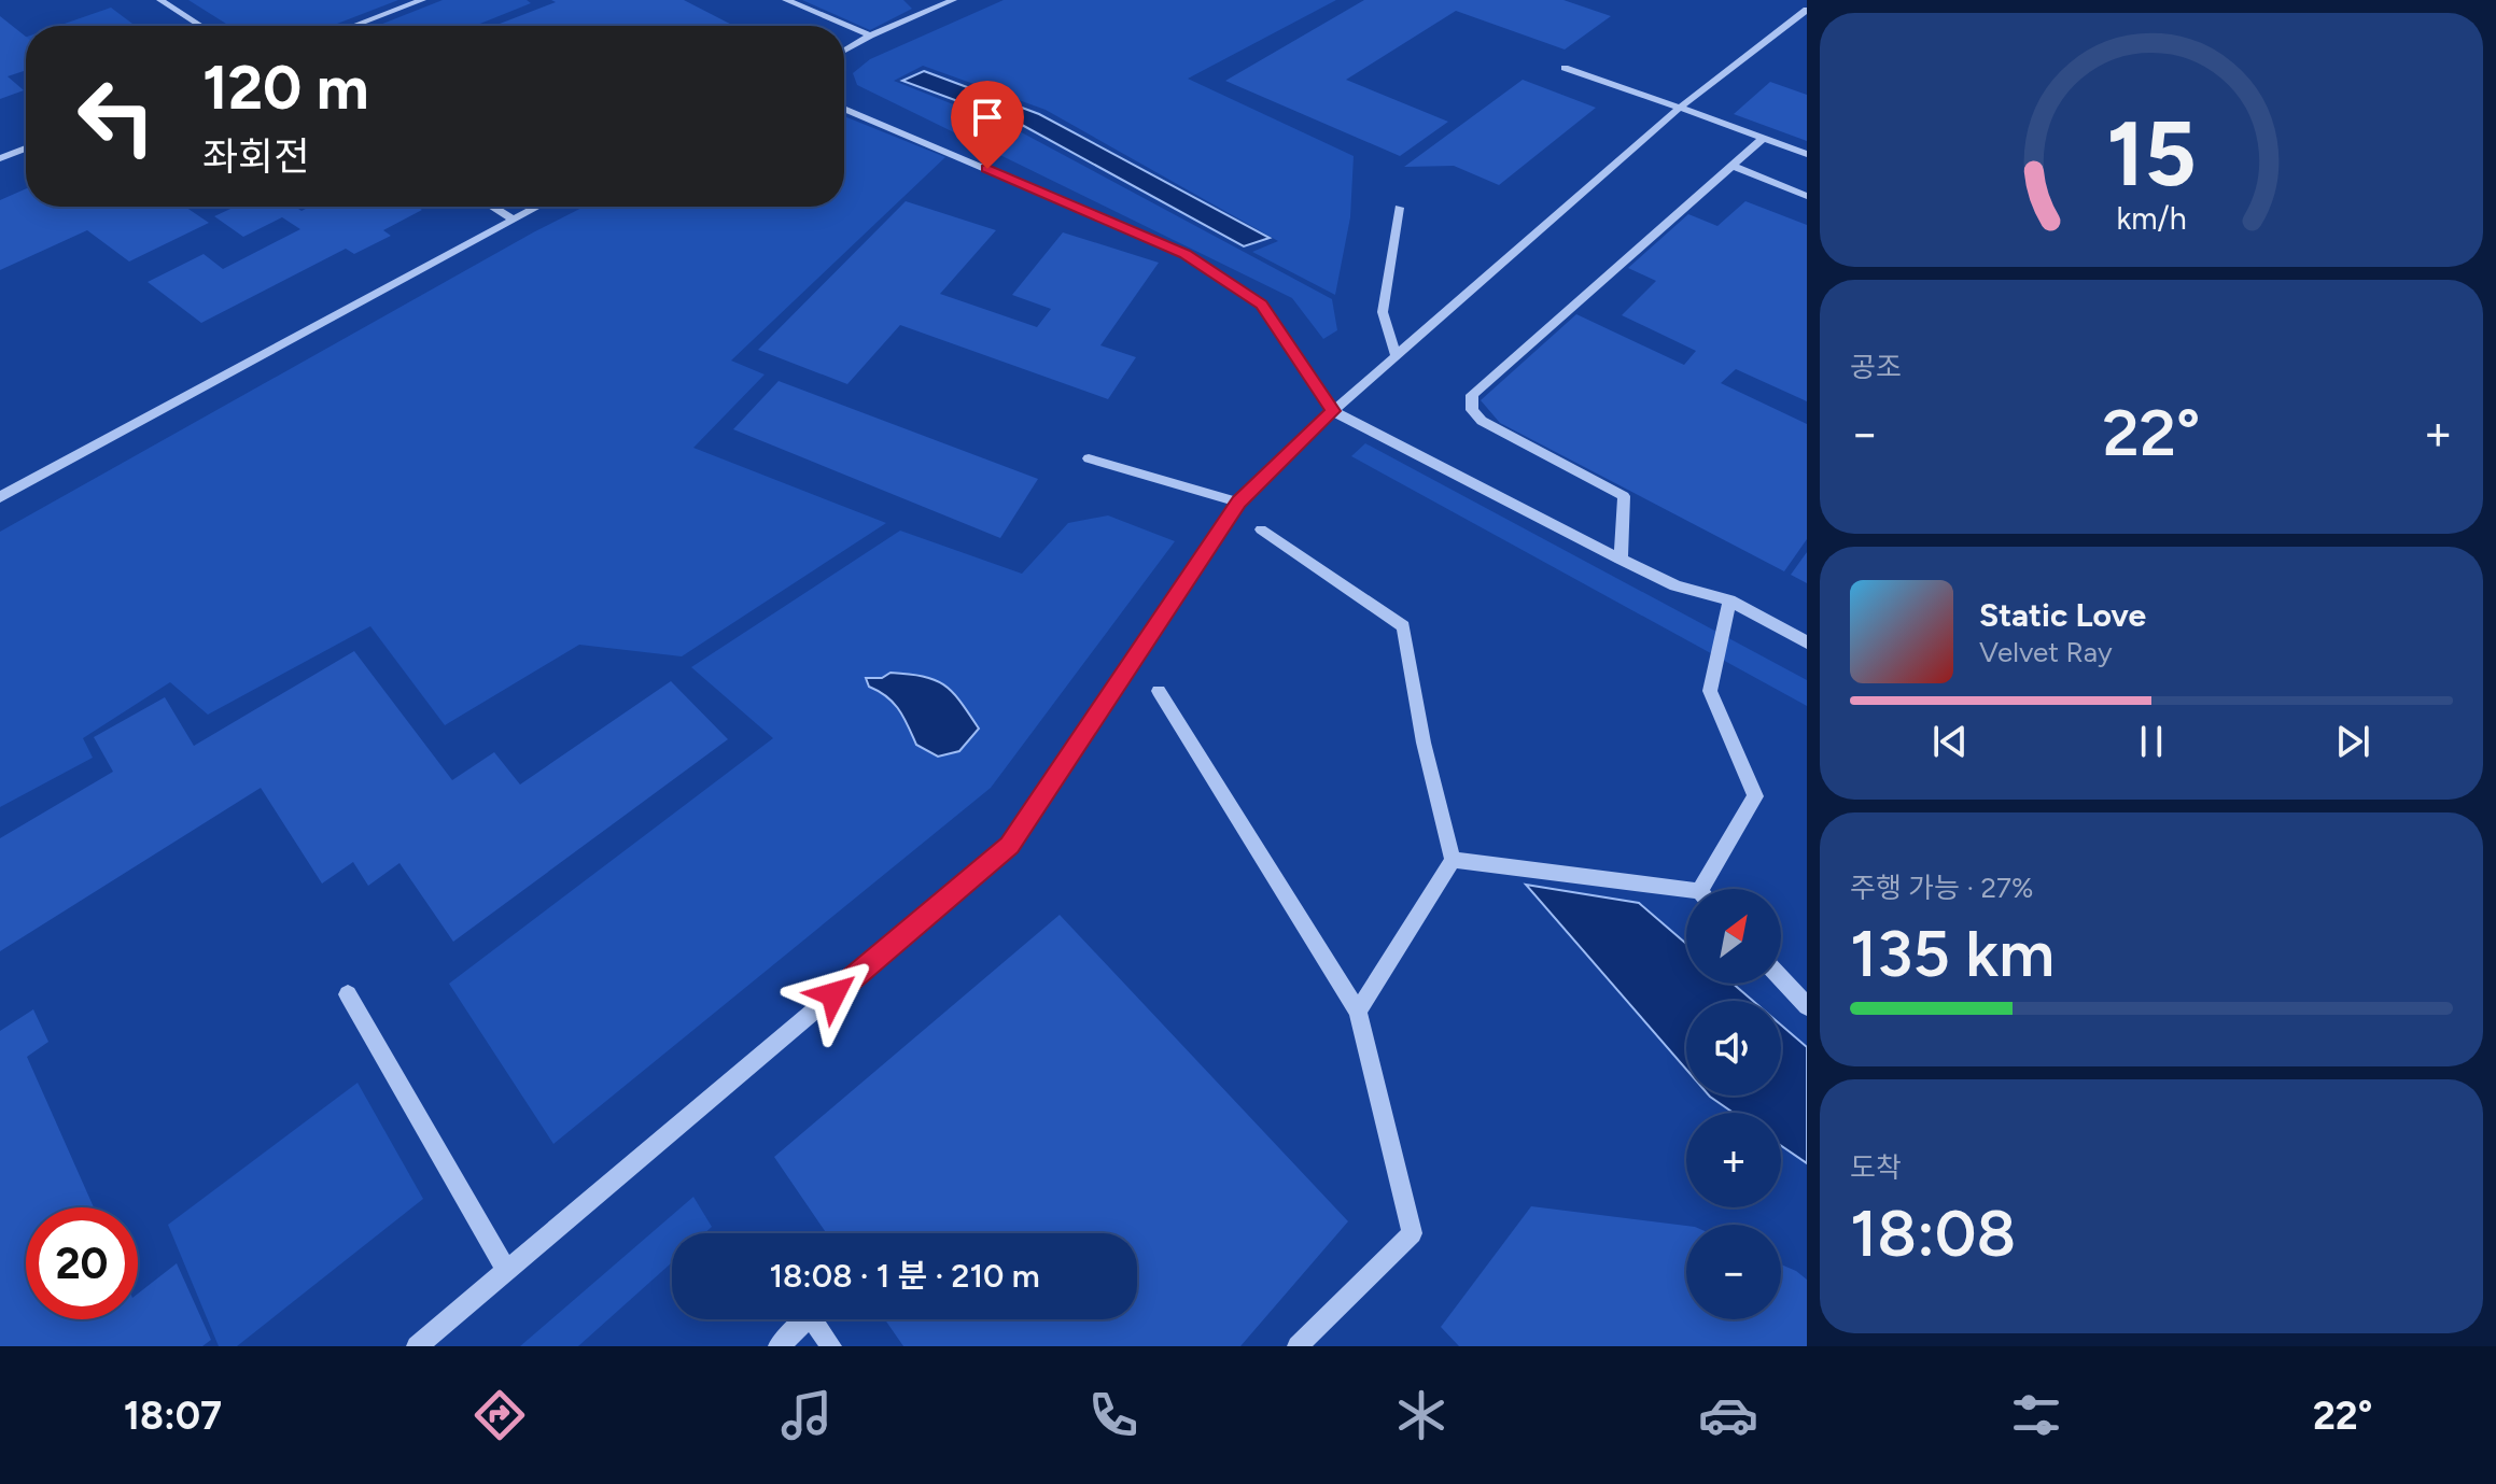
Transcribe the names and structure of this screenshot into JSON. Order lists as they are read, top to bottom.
{
  "north": "top right",
  "page": {
    "turn": ["120 m", "좌회전"],
    "tile": [
      "공조",
      ["주행 가능 · 27%", "135 km"],
      ["도착", "18:08"]
    ],
    "heat": ["−", "22°", "+"],
    "song": ["Static Love", "Velvet Ray"],
    "map_buttons": ["+", "−"],
    "limit": "20",
    "trip": "18:08 · 1 분 · 210 m",
    "tabs": ["18:07", "22°"],
    "gauge": ["15", "km/h"]
  }
}
